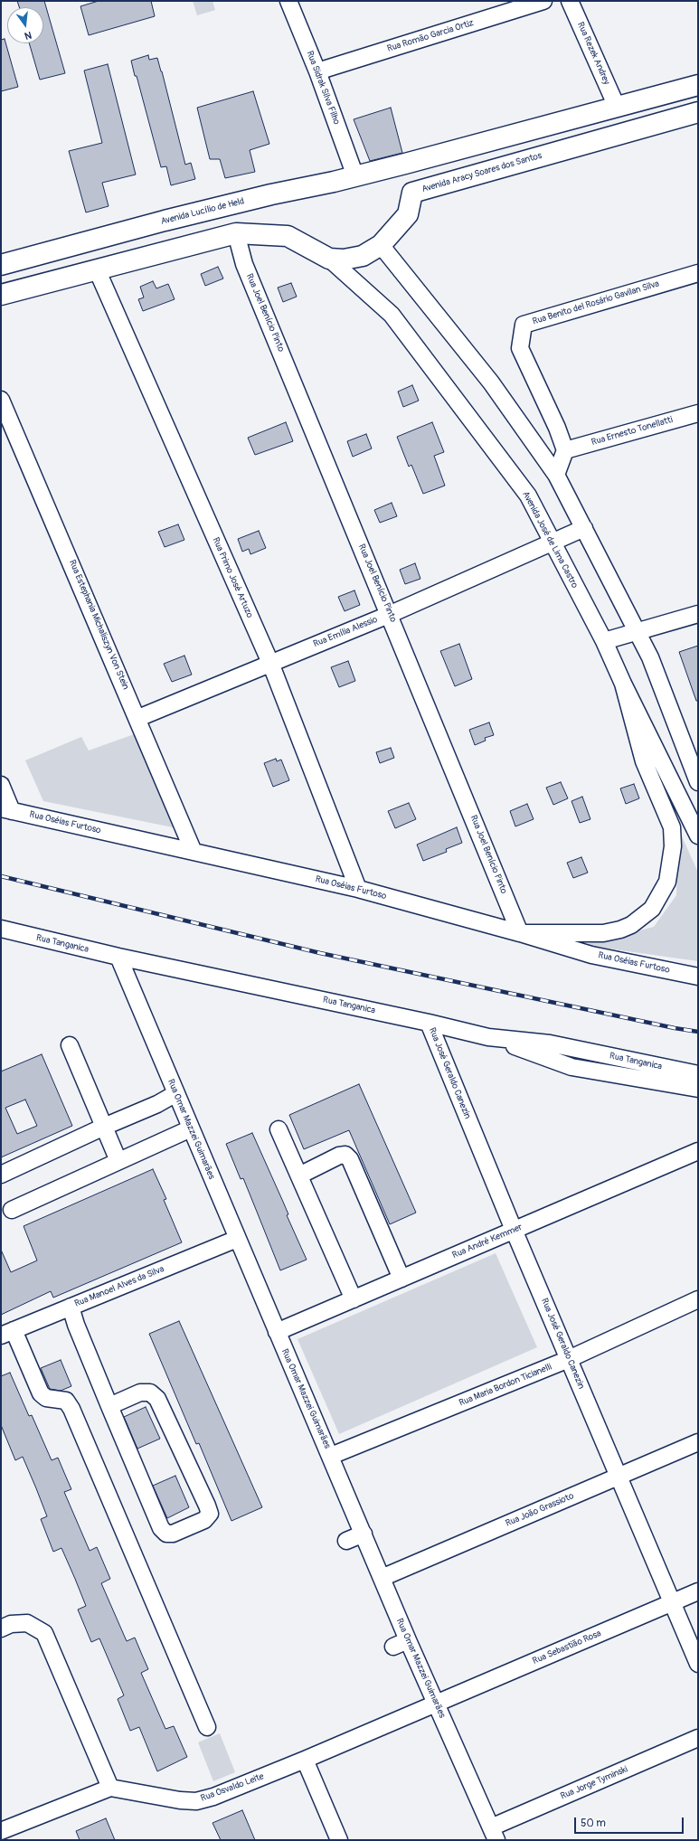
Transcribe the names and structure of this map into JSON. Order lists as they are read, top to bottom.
{
  "streets": {
    "main road": ["Avenida Aracy Soares dos Santos", "Avenida Lucílio de Held"],
    "street": [
      "Rua Romão Garcia Ortiz",
      "Rua Rezek Andrey",
      "Rua Sidrak Silva Filho",
      "Rua Benito del Rosário Gavilan Silva",
      "Rua Joel Benício Pinto",
      "Rua Ernesto Tonellatti",
      "Avenida José de Lima Castro",
      "Rua Primo José Artuzo",
      "Rua Estephania Michaliszyn Von Stein",
      "Rua Emília Alessio",
      "Rua Oséias Furtoso",
      "Rua Tanganica",
      "Rua José Geraldo Canezin",
      "Rua Omar Mazzei Guimarães",
      "Rua André Kemmer",
      "Rua Manoel Alves da Silva",
      "Rua Maria Bordon Ticianelli",
      "Rua João Grassioto",
      "Rua Sebastião Rosa",
      "Rua Jorge Tyminski",
      "Rua Osvaldo Leite"
    ]
  },
  "crossings": [
    ["Rua Romão Garcia Ortiz", "Rua Sidrak Silva Filho"],
    ["Rua Sidrak Silva Filho", "Avenida Lucílio de Held"],
    ["Avenida Aracy Soares dos Santos", "Rua Joel Benício Pinto"],
    ["Avenida Aracy Soares dos Santos", "Avenida José de Lima Castro"],
    ["Rua Benito del Rosário Gavilan Silva", "Rua Ernesto Tonellatti"],
    ["Rua Joel Benício Pinto", "Rua Emília Alessio"],
    ["Rua Joel Benício Pinto", "Rua Oséias Furtoso"],
    ["Avenida José de Lima Castro", "Rua Emília Alessio"],
    ["Rua Primo José Artuzo", "Rua Emília Alessio"],
    ["Rua Primo José Artuzo", "Rua Oséias Furtoso"],
    ["Rua Estephania Michaliszyn Von Stein", "Rua Emília Alessio"],
    ["Rua Estephania Michaliszyn Von Stein", "Rua Oséias Furtoso"],
    ["Rua Tanganica", "Rua José Geraldo Canezin"],
    ["Rua Tanganica", "Rua Omar Mazzei Guimarães"],
    ["Rua José Geraldo Canezin", "Rua André Kemmer"],
    ["Rua José Geraldo Canezin", "Rua Maria Bordon Ticianelli"],
    ["Rua José Geraldo Canezin", "Rua João Grassioto"],
    ["Rua José Geraldo Canezin", "Rua Sebastião Rosa"],
    ["Rua Omar Mazzei Guimarães", "Rua André Kemmer"],
    ["Rua Omar Mazzei Guimarães", "Rua Manoel Alves da Silva"],
    ["Rua Omar Mazzei Guimarães", "Rua Maria Bordon Ticianelli"],
    ["Rua Omar Mazzei Guimarães", "Rua João Grassioto"],
    ["Rua Omar Mazzei Guimarães", "Rua Sebastião Rosa"],
    ["Rua Omar Mazzei Guimarães", "Rua Jorge Tyminski"],
    ["Rua Omar Mazzei Guimarães", "Rua Osvaldo Leite"],
    ["Rua Sebastião Rosa", "Rua Osvaldo Leite"]
  ],
  "scale_bar": "50 m",
  "north": "bottom"
}
